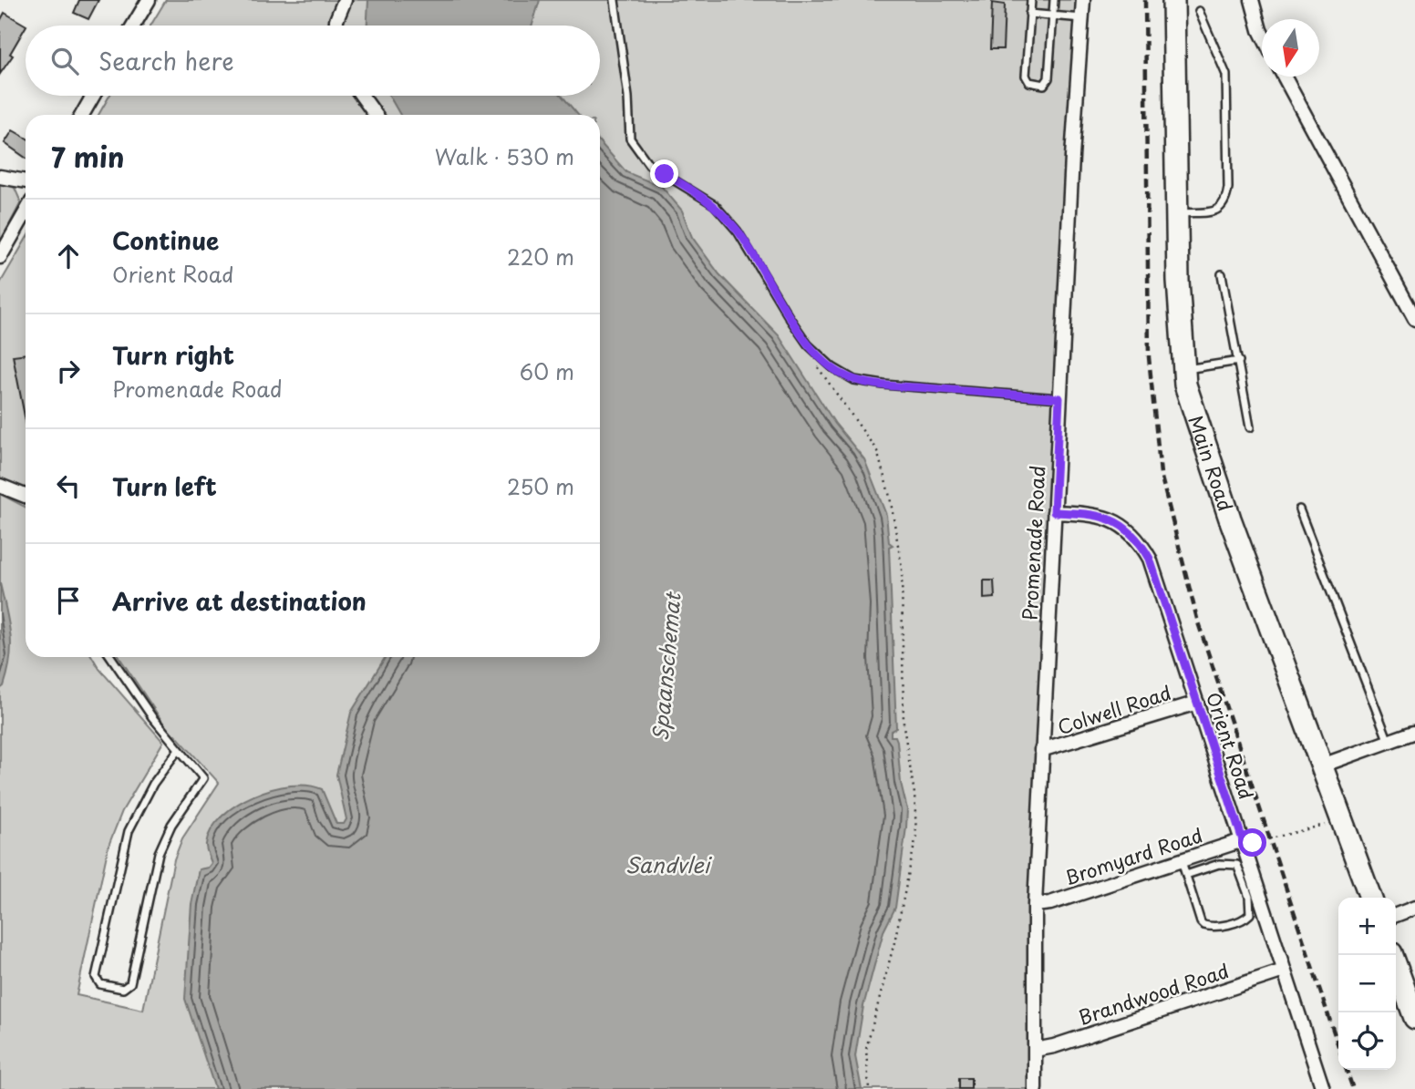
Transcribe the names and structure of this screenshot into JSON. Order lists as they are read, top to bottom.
{
  "streets": {
    "main road": ["Main Road"],
    "street": [
      "Promenade Road",
      "Colwell Road",
      "Orient Road",
      "Bromyard Road",
      "Brandwood Road"
    ]
  },
  "crossings": [
    ["Promenade Road", "Colwell Road"],
    ["Promenade Road", "Orient Road"],
    ["Promenade Road", "Bromyard Road"],
    ["Promenade Road", "Brandwood Road"],
    ["Colwell Road", "Orient Road"],
    ["Orient Road", "Bromyard Road"],
    ["Orient Road", "Brandwood Road"]
  ],
  "water": ["Spaanschemat", "Sandvlei"],
  "north": "bottom",
  "page": {
    "search": "Search here",
    "heading": ["7 min", "Walk · 530 m"],
    "list": [
      ["Continue", "Orient Road", "220 m"],
      ["Turn right", "Promenade Road", "60 m"],
      ["Turn left", "250 m"],
      "Arrive at destination"
    ],
    "map_buttons": ["+", "−"]
  }
}
